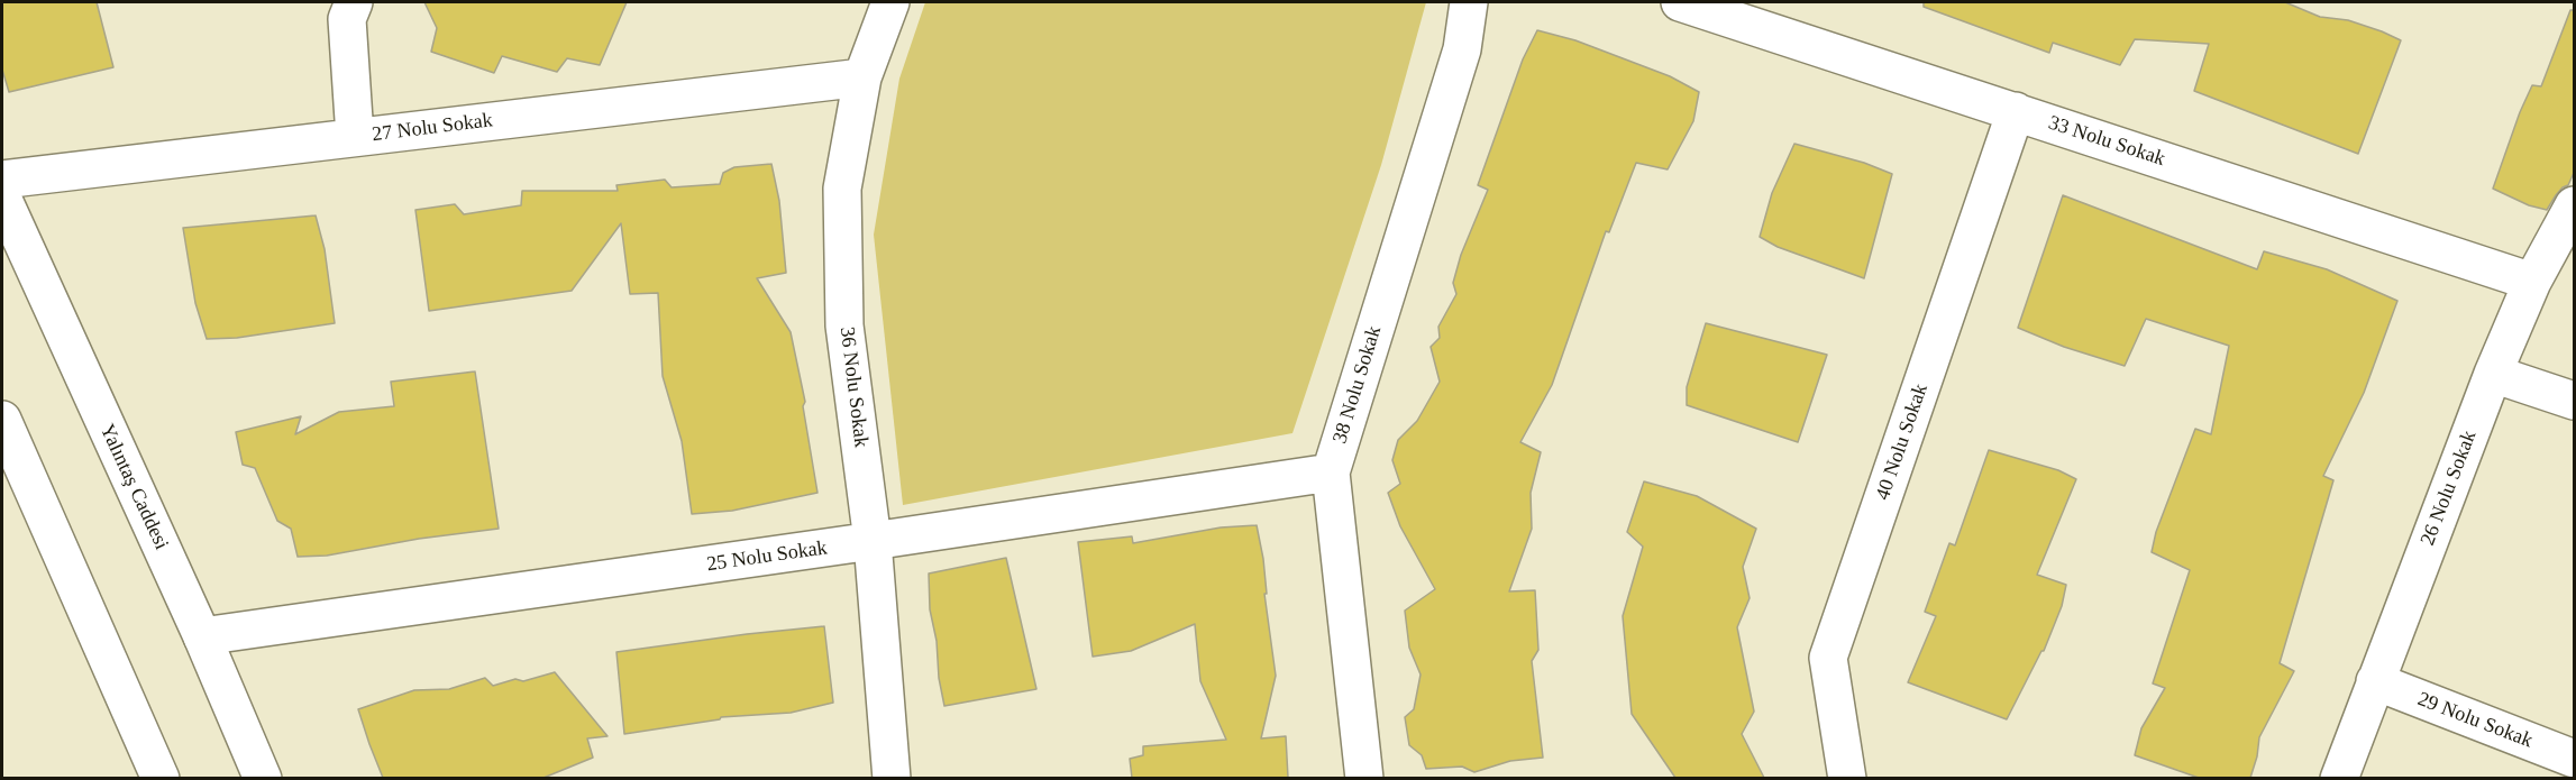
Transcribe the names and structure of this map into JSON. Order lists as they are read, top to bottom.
{
  "streets": {
    "street": [
      "27 Nolu Sokak",
      "33 Nolu Sokak",
      "38 Nolu Sokak",
      "36 Nolu Sokak",
      "40 Nolu Sokak",
      "Yalıntaş Caddesi",
      "26 Nolu Sokak",
      "25 Nolu Sokak",
      "29 Nolu Sokak"
    ]
  },
  "crossings": [
    ["27 Nolu Sokak", "36 Nolu Sokak"],
    ["33 Nolu Sokak", "40 Nolu Sokak"],
    ["33 Nolu Sokak", "26 Nolu Sokak"],
    ["38 Nolu Sokak", "25 Nolu Sokak"],
    ["36 Nolu Sokak", "25 Nolu Sokak"],
    ["Yalıntaş Caddesi", "25 Nolu Sokak"],
    ["26 Nolu Sokak", "29 Nolu Sokak"]
  ]
}
